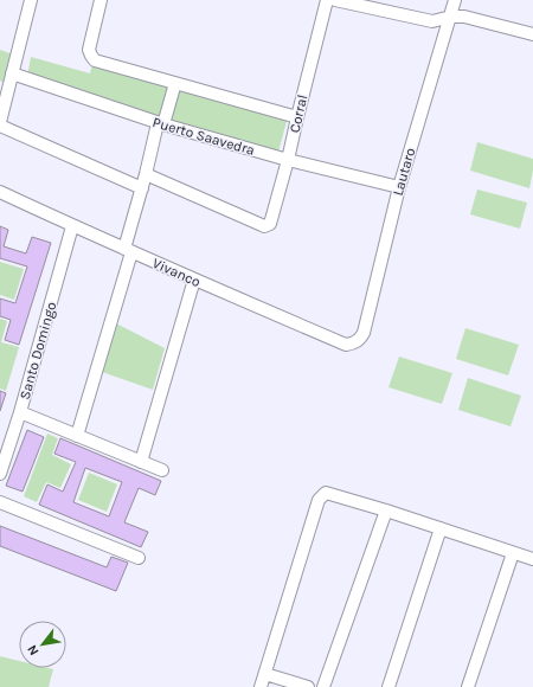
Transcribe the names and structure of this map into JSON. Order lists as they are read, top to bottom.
{
  "streets": {
    "street": [
      "Corral",
      "Puerto Saavedra",
      "Lautaro",
      "Vivanco",
      "Santo Domingo"
    ]
  },
  "crossings": [
    ["Corral", "Puerto Saavedra"],
    ["Puerto Saavedra", "Lautaro"],
    ["Lautaro", "Vivanco"],
    ["Vivanco", "Santo Domingo"]
  ],
  "north": "bottom left"
}
